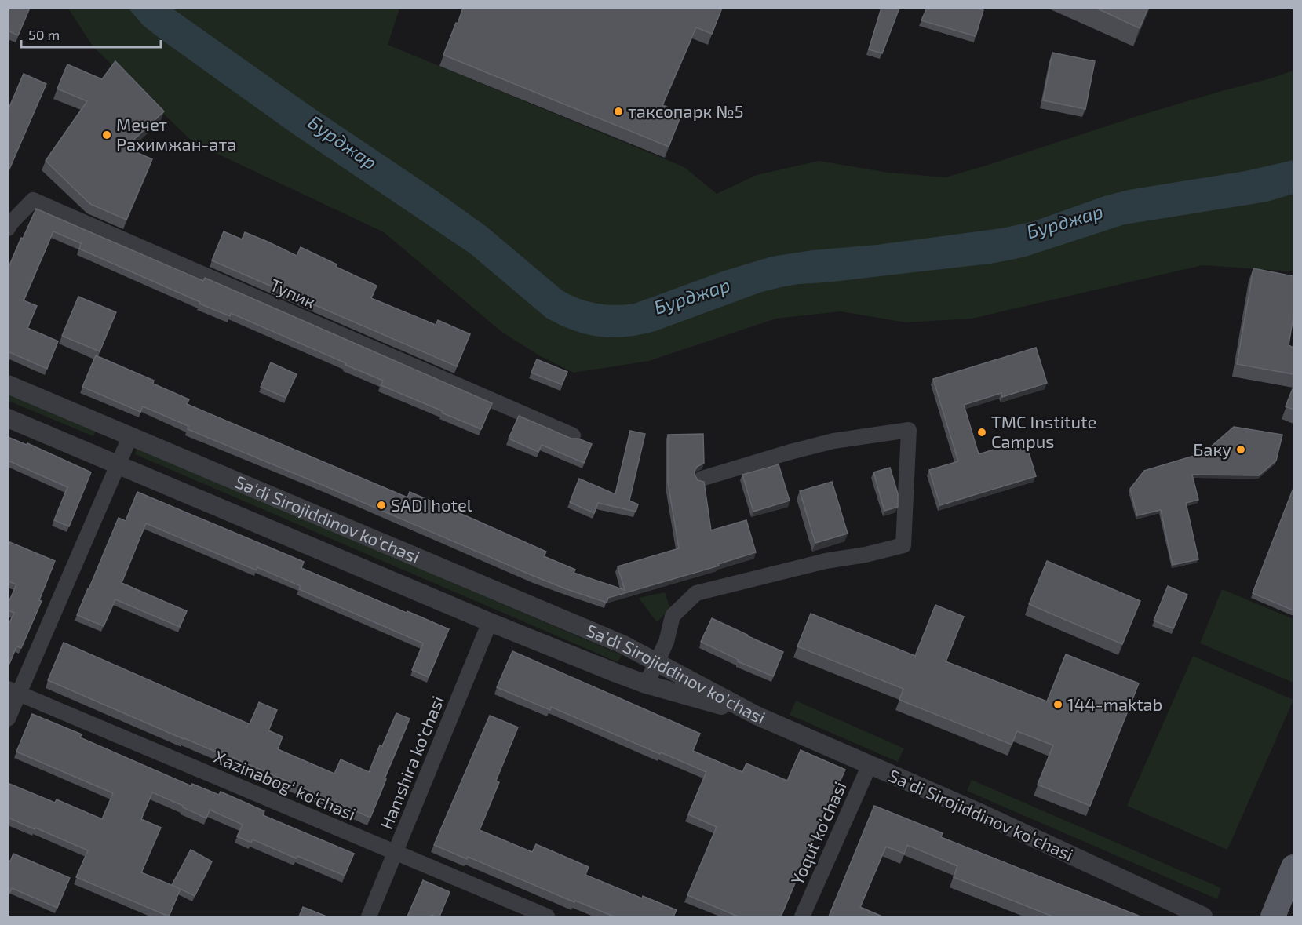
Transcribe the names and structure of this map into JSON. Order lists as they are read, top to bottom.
{
  "streets": {
    "street": [
      "Тупик",
      "Sa'di Sirojiddinov ko'chasi",
      "Hamshira ko‘chasi",
      "Xazinabog‘ ko‘chasi",
      "Saʼdi Sirojiddinov koʻchasi",
      "Yoqut ko'chasi"
    ]
  },
  "crossings": [
    ["Sa'di Sirojiddinov ko'chasi", "Hamshira ko‘chasi"],
    ["Sa'di Sirojiddinov ko'chasi", "Saʼdi Sirojiddinov koʻchasi"],
    ["Hamshira ko‘chasi", "Xazinabog‘ ko‘chasi"],
    ["Saʼdi Sirojiddinov koʻchasi", "Yoqut ko'chasi"]
  ],
  "water": ["Бурджар"],
  "places": [
    "таксопарк №5",
    "Мечет Рахимжан-ата",
    "TMC Institute Campus",
    "Баку",
    "SADI hotel",
    "144-maktab"
  ],
  "scale_bar": "50 m"
}
